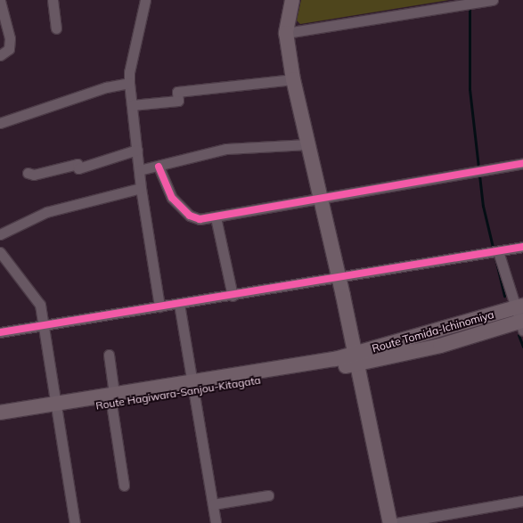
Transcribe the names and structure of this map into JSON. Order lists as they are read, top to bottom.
{
  "streets": {
    "main road": ["Route Tomida-Ichinomiya", "Route Hagiwara-Sanjou-Kitagata"]
  },
  "crossings": [
    ["Route Tomida-Ichinomiya", "Route Hagiwara-Sanjou-Kitagata"]
  ]
}
